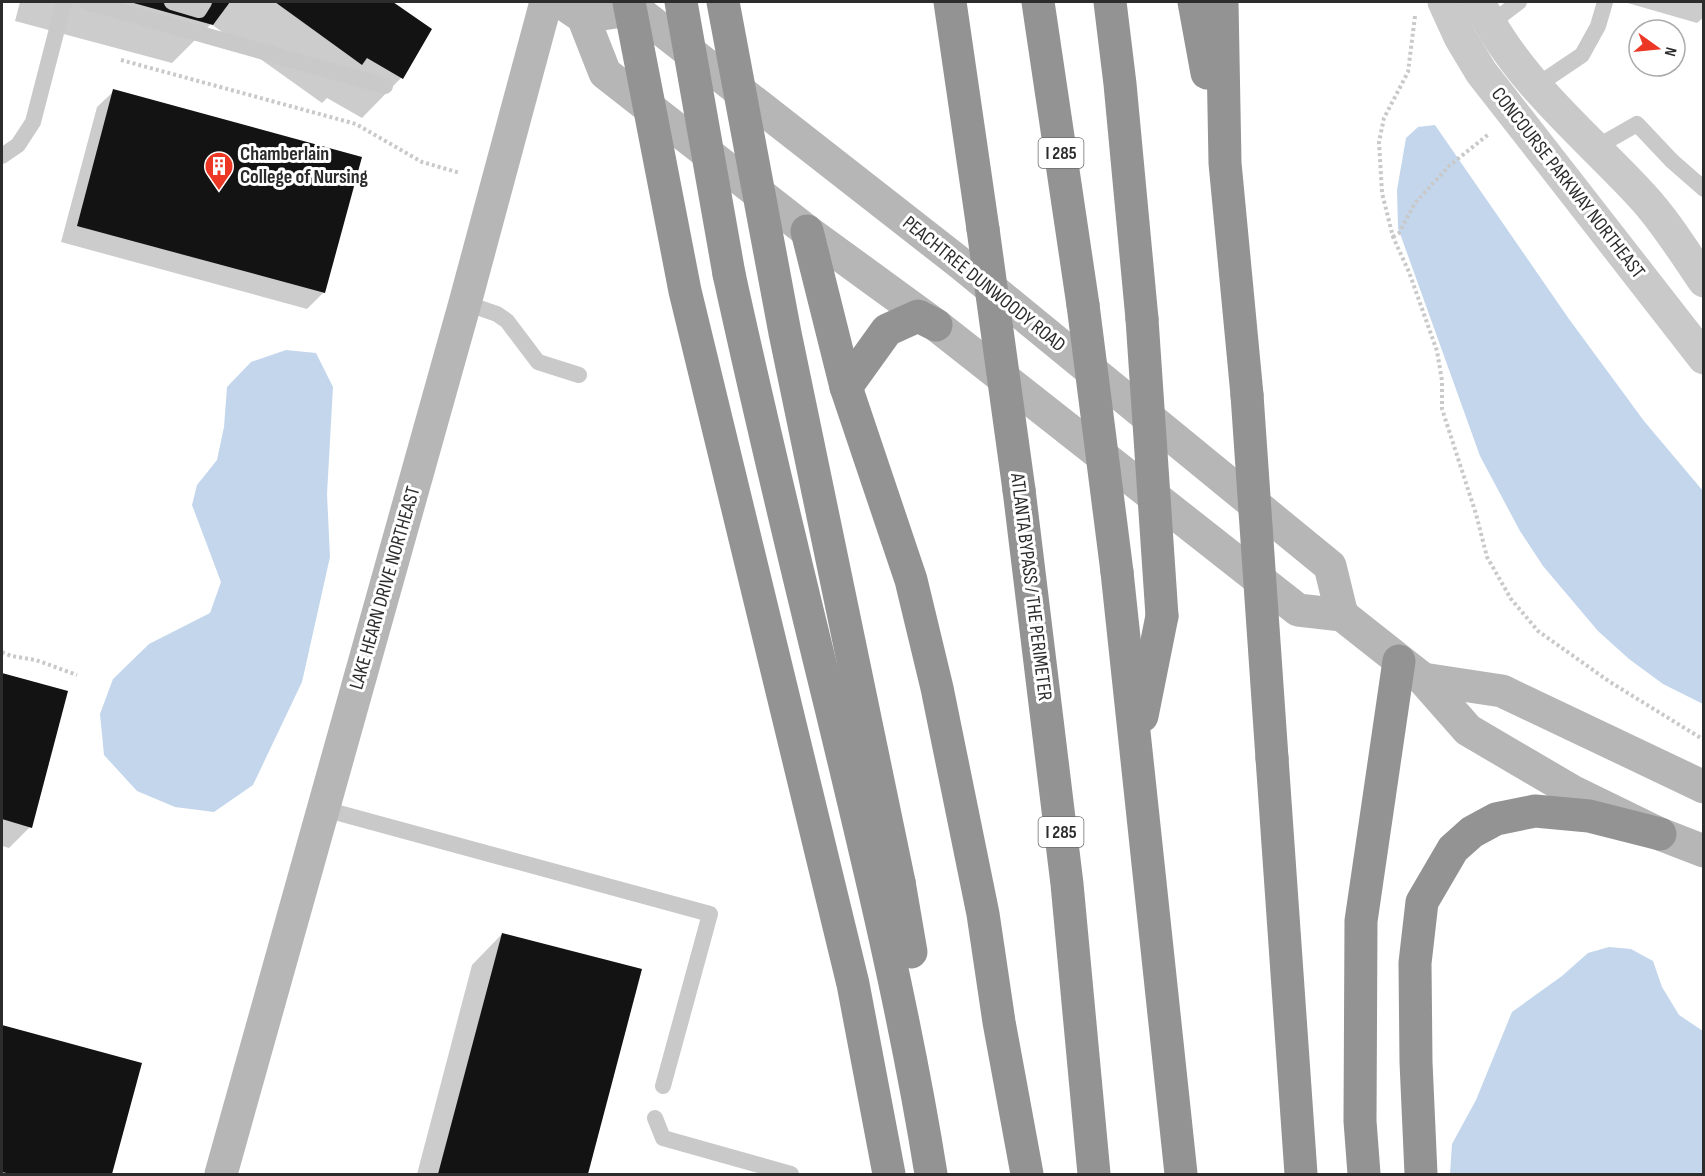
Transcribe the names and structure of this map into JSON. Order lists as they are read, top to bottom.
{
  "streets": {
    "highway": ["I 285", "ATLANTA BYPASS / THE PERIMETER"],
    "main road": ["PEACHTREE DUNWOODY ROAD", "LAKE HEARN DRIVE NORTHEAST"],
    "street": ["CONCOURSE PARKWAY NORTHEAST"]
  },
  "places": {
    "building": ["Chamberlain College of Nursing"]
  },
  "north": "right"
}
